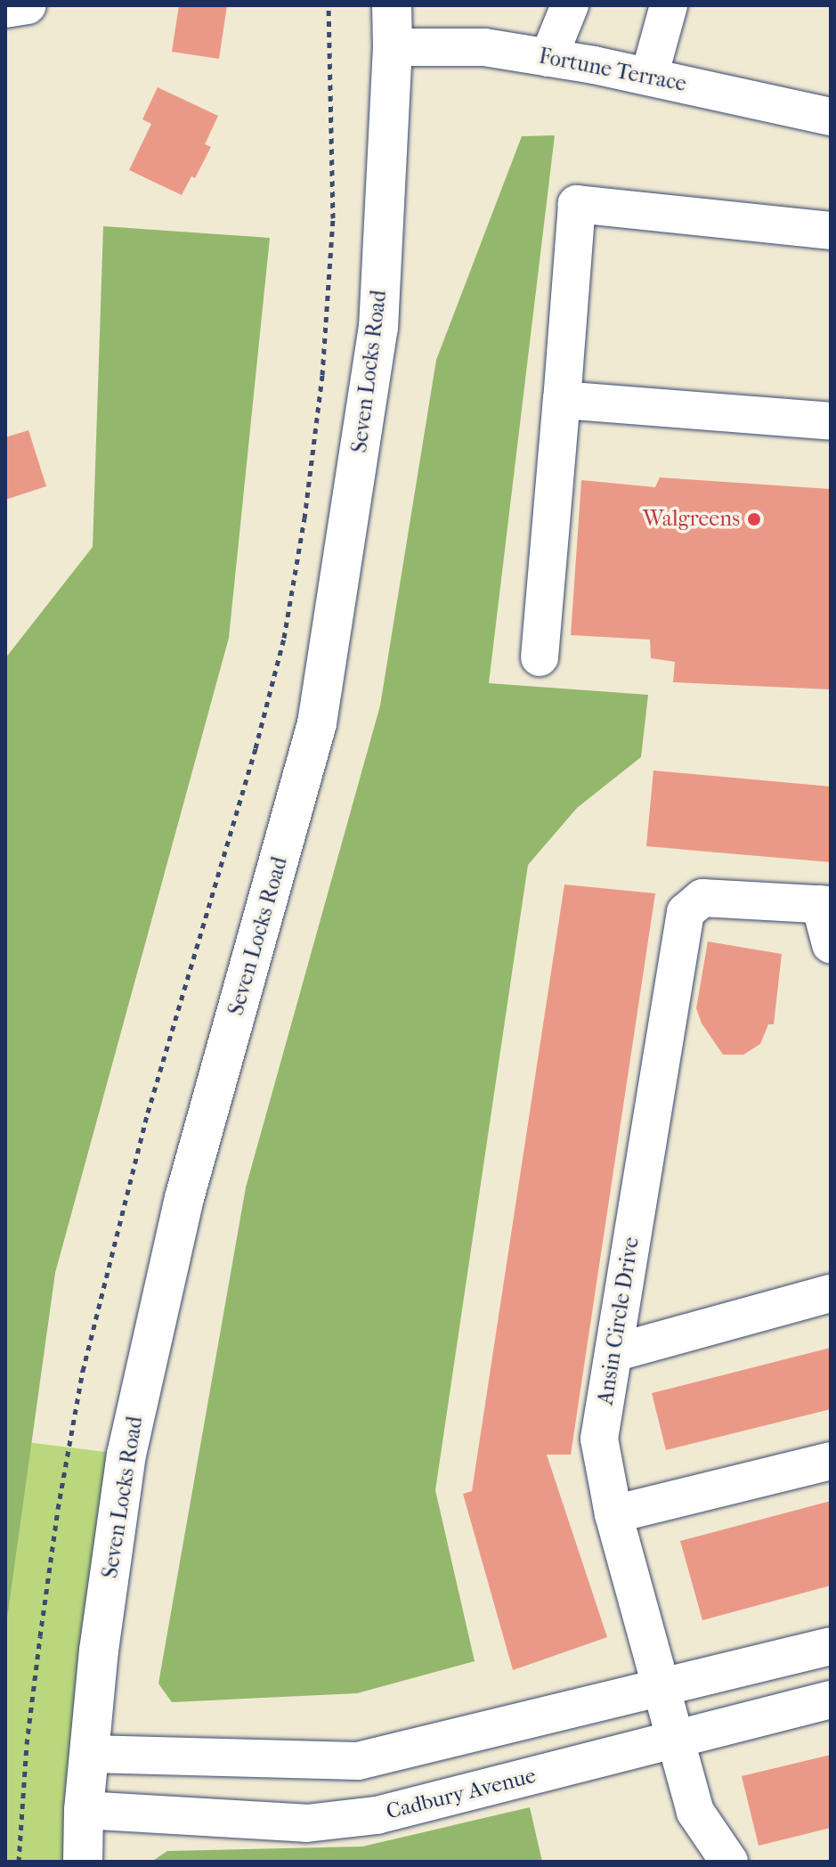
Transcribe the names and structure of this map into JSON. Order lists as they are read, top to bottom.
{
  "streets": {
    "main road": ["Seven Locks Road"],
    "street": ["Fortune Terrace", "Ansin Circle Drive", "Cadbury Avenue"]
  },
  "crossings": [
    ["Fortune Terrace", "Seven Locks Road"],
    ["Seven Locks Road", "Cadbury Avenue"],
    ["Ansin Circle Drive", "Cadbury Avenue"]
  ],
  "places": ["Walgreens"]
}
